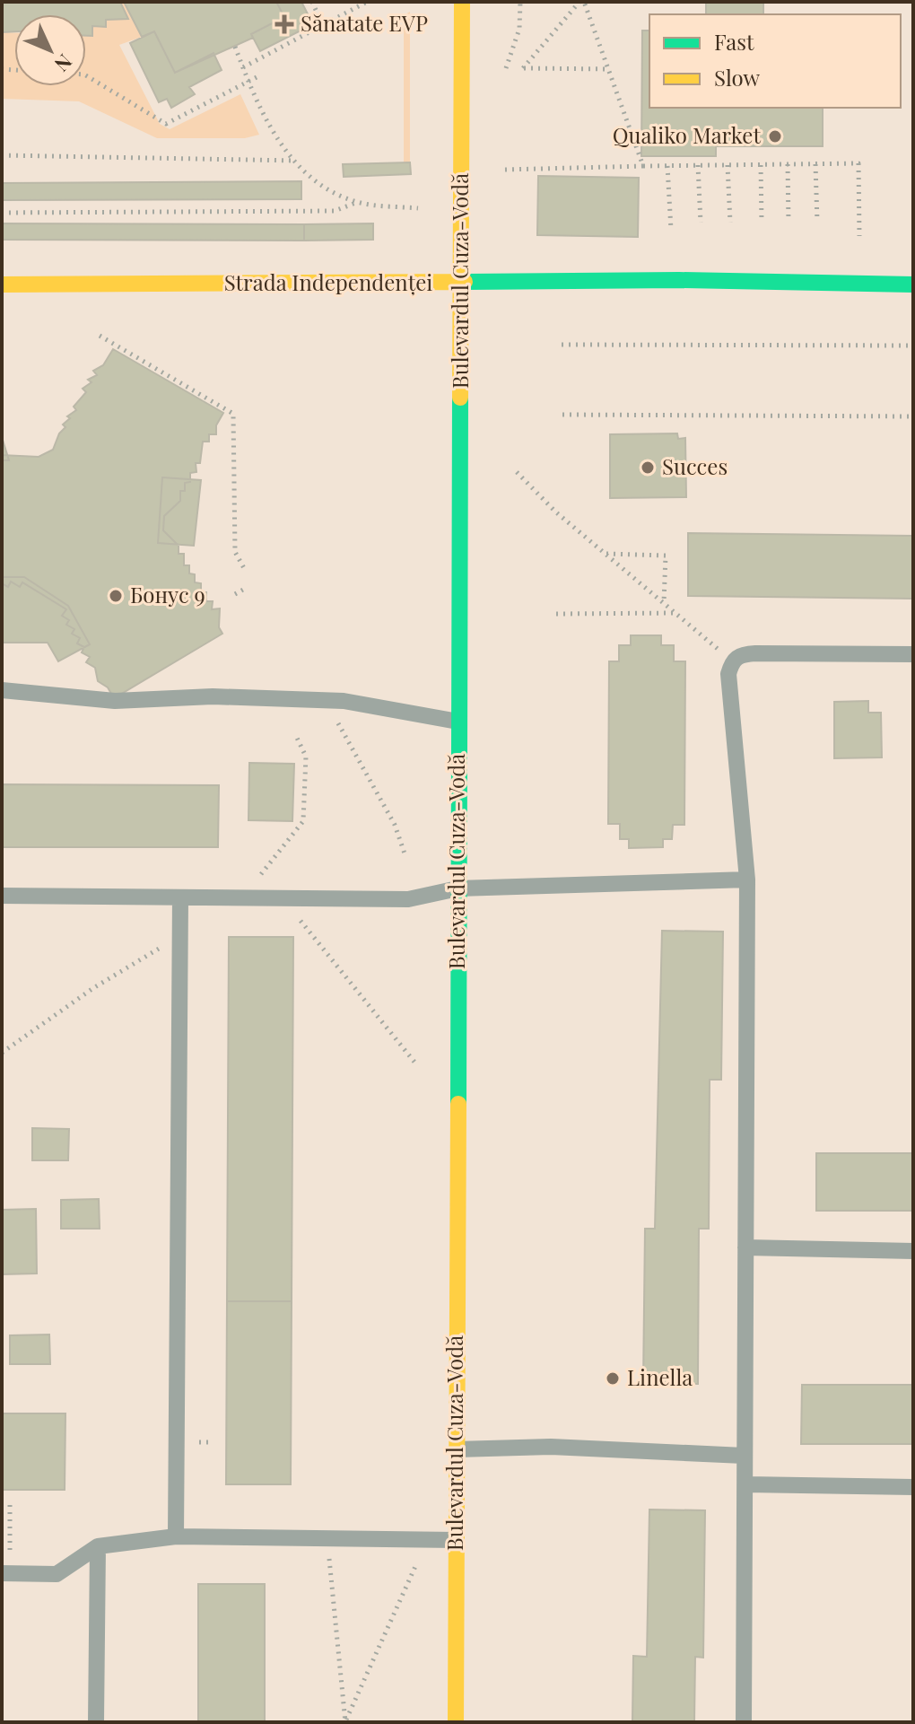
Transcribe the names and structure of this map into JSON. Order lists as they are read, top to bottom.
{
  "streets": {
    "main road": ["Bulevardul Cuza-Vodă", "Strada Independenței"]
  },
  "crossings": [
    ["Bulevardul Cuza-Vodă", "Strada Independenței"]
  ],
  "places": {
    "health": ["Sănatate EVP"],
    "other": [
      "Qualiko Market",
      "Succes",
      "Бонус 9",
      "Linella"
    ]
  },
  "legend": ["Fast", "Slow"],
  "north": "bottom right"
}
